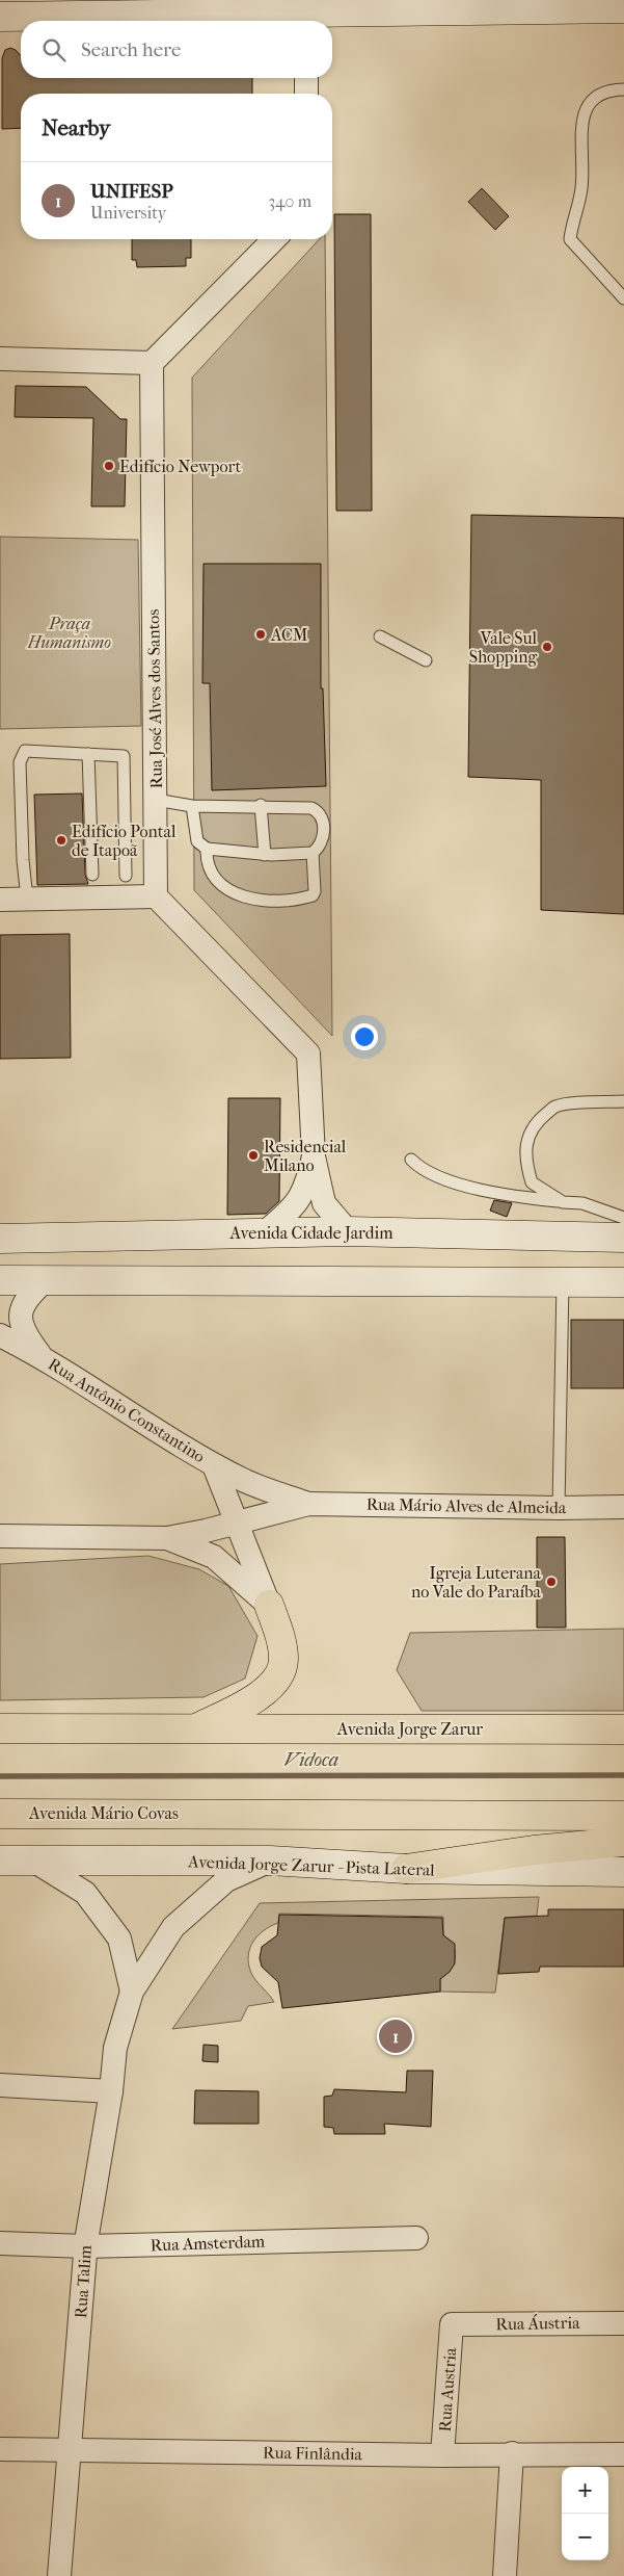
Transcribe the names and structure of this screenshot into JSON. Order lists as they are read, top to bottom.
{
  "streets": {
    "highway": ["Avenida Jorge Zarur", "Avenida Mário Covas"],
    "main road": ["Avenida Cidade Jardim", "Avenida Jorge Zarur - Pista Lateral"],
    "street": [
      "Rua José Alves dos Santos",
      "Rua Antônio Constantino",
      "Rua Mário Alves de Almeida",
      "Rua Amsterdam",
      "Rua Talim",
      "Rua Áustria",
      "Rua Austria",
      "Rua Finlândia"
    ]
  },
  "crossings": [
    ["Rua Antônio Constantino", "Rua Mário Alves de Almeida"],
    ["Avenida Jorge Zarur - Pista Lateral", "Rua Talim"],
    ["Rua Amsterdam", "Rua Talim"],
    ["Rua Talim", "Rua Finlândia"],
    ["Rua Áustria", "Rua Austria"],
    ["Rua Austria", "Rua Finlândia"]
  ],
  "water": ["Vidoca"],
  "parks": ["Praça Humanismo"],
  "places": [
    "Edifício Newport",
    "ACM",
    "Vale Sul Shopping",
    "Edifício Pontal de Itapoã",
    "Residencial Milano",
    "Igreja Luterana no Vale do Paraíba"
  ],
  "page": {
    "search": "Search here",
    "heading": "Nearby",
    "list": [
      {
        "mark": "1",
        "name": "UNIFESP",
        "note": "University",
        "value": "340 m"
      }
    ],
    "pins": "1",
    "map_buttons": ["+", "−"]
  }
}
